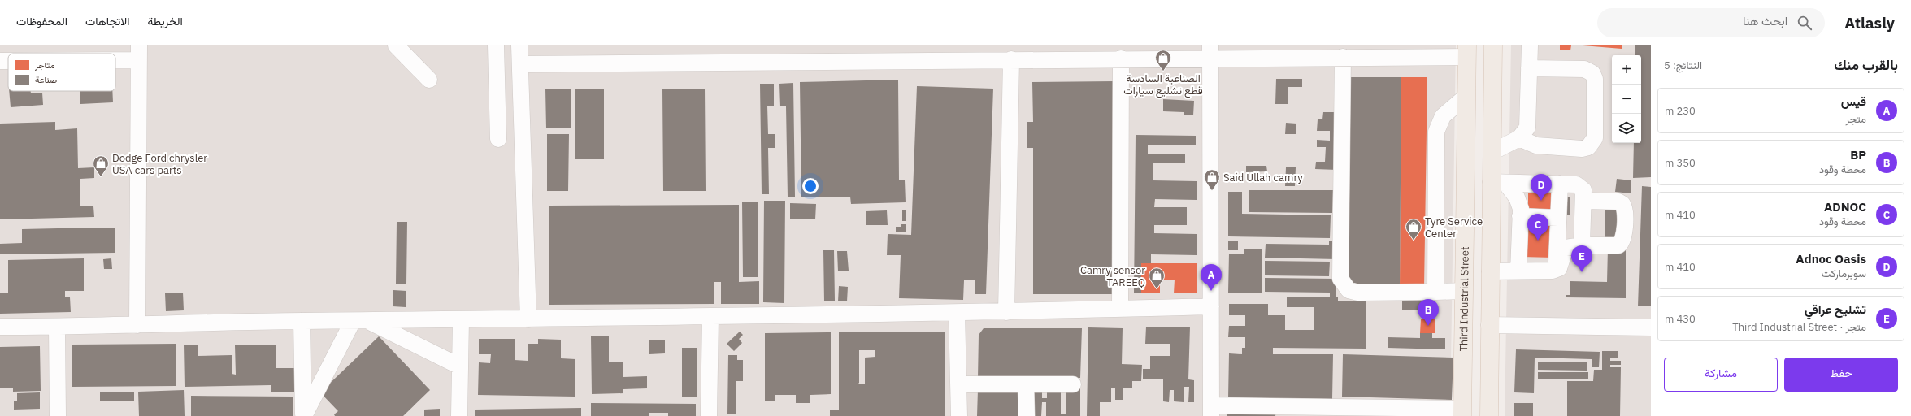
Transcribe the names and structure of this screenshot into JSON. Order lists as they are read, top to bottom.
{
  "streets": {
    "main road": ["Third Industrial Street"]
  },
  "places": {
    "shop": [
      "الصناعية السادسة قطع تشليع سيارات",
      "Dodge Ford chrysler USA cars parts",
      "Said Ullah camry",
      "Tyre Service Center",
      "Camry sensor TAREEQ"
    ]
  },
  "legend": ["متاجر", "صناعة"],
  "page": {
    "header": "Atlasly",
    "search": "ابحث هنا",
    "nav": ["الخريطة", "الاتجاهات", "المحفوظات"],
    "heading": ["بالقرب منك", "النتائج: 5"],
    "map_buttons": ["+", "−"],
    "list": [
      {
        "mark": "A",
        "name": "قيس",
        "note": "متجر",
        "value": "230 m"
      },
      {
        "mark": "B",
        "name": "BP",
        "note": "محطة وقود",
        "value": "350 m"
      },
      {
        "mark": "C",
        "name": "ADNOC",
        "note": "محطة وقود",
        "value": "410 m"
      },
      {
        "mark": "D",
        "name": "Adnoc Oasis",
        "note": "سوبرماركت",
        "value": "410 m"
      },
      {
        "mark": "E",
        "name": "تشليح عراقي",
        "note": "متجر · Third Industrial Street",
        "value": "430 m"
      }
    ],
    "pins": [
      "D",
      "C",
      "E",
      "A",
      "B"
    ],
    "buttons": ["حفظ", "مشاركة"]
  }
}
